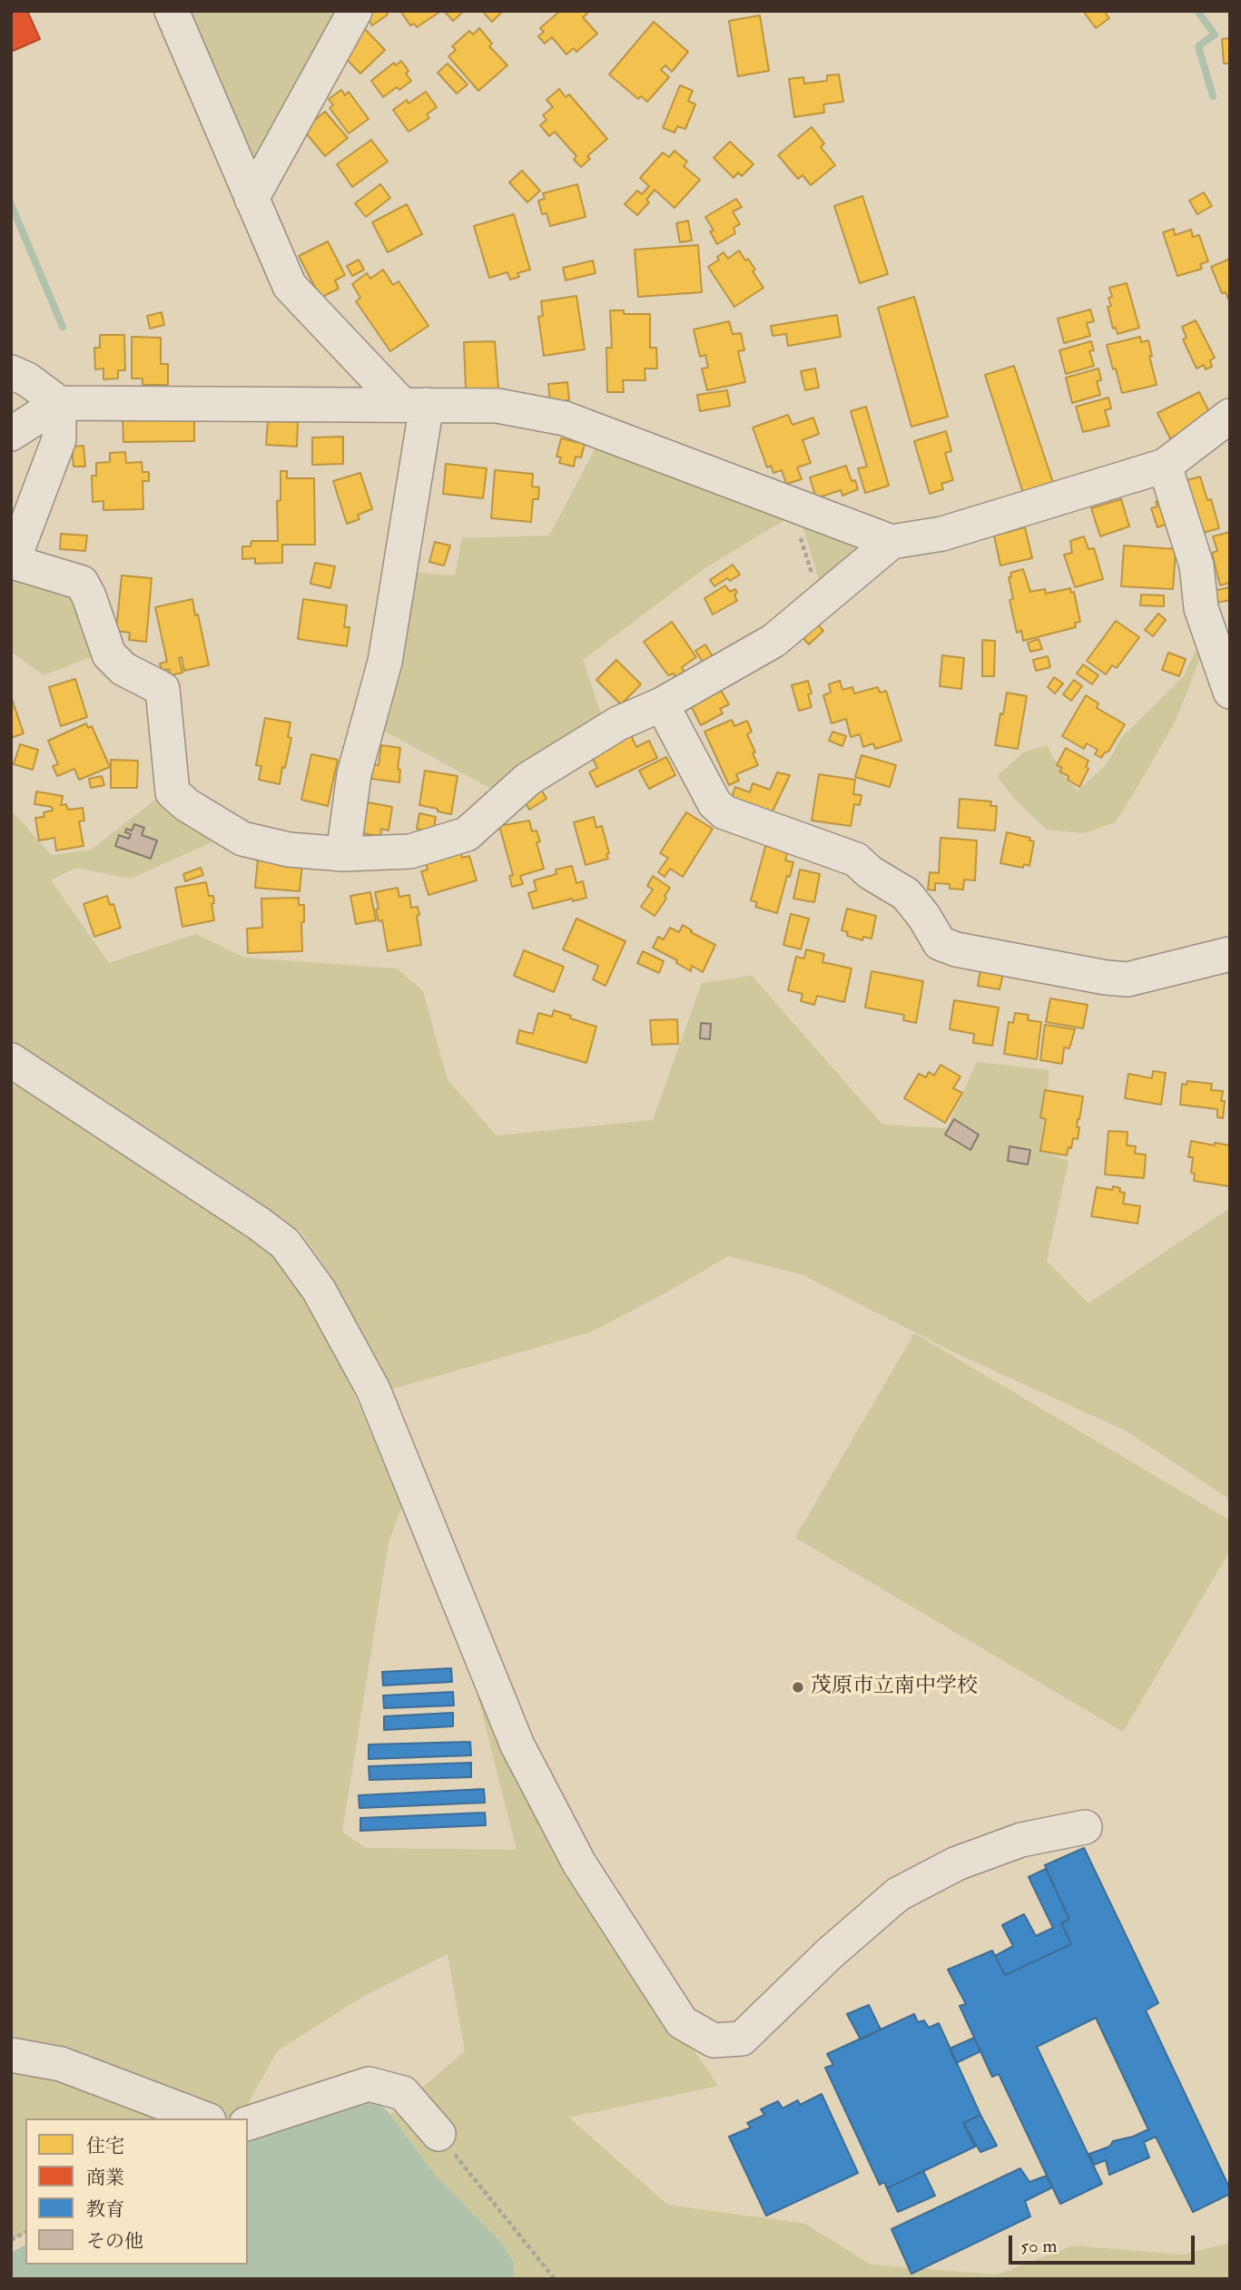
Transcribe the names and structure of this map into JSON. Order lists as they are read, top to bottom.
{
  "places": ["茂原市立南中学校"],
  "legend": [
    "住宅",
    "商業",
    "教育",
    "その他"
  ],
  "scale_bar": "50 m"
}
